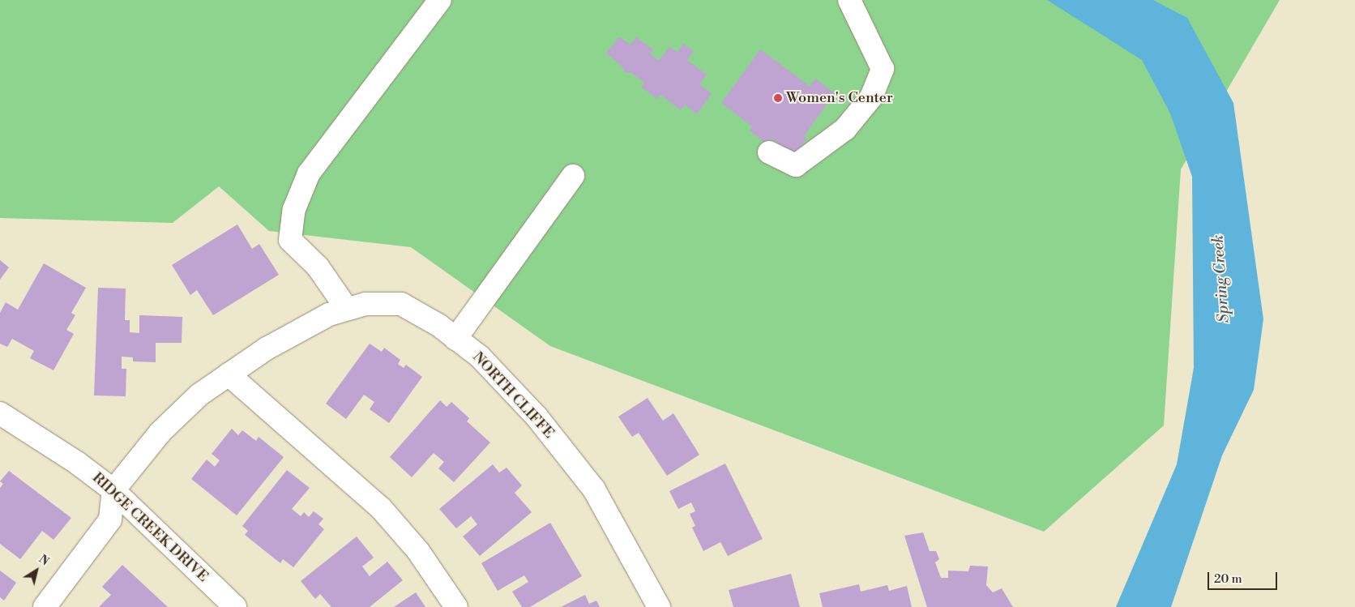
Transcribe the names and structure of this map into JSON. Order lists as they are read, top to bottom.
{
  "streets": {
    "street": ["NORTH CLIFFE", "RIDGE CREEK DRIVE"]
  },
  "crossings": [
    ["NORTH CLIFFE", "RIDGE CREEK DRIVE"]
  ],
  "water": ["Spring Creek"],
  "places": ["Women's Center"],
  "scale_bar": "20 m",
  "north": "top right"
}
